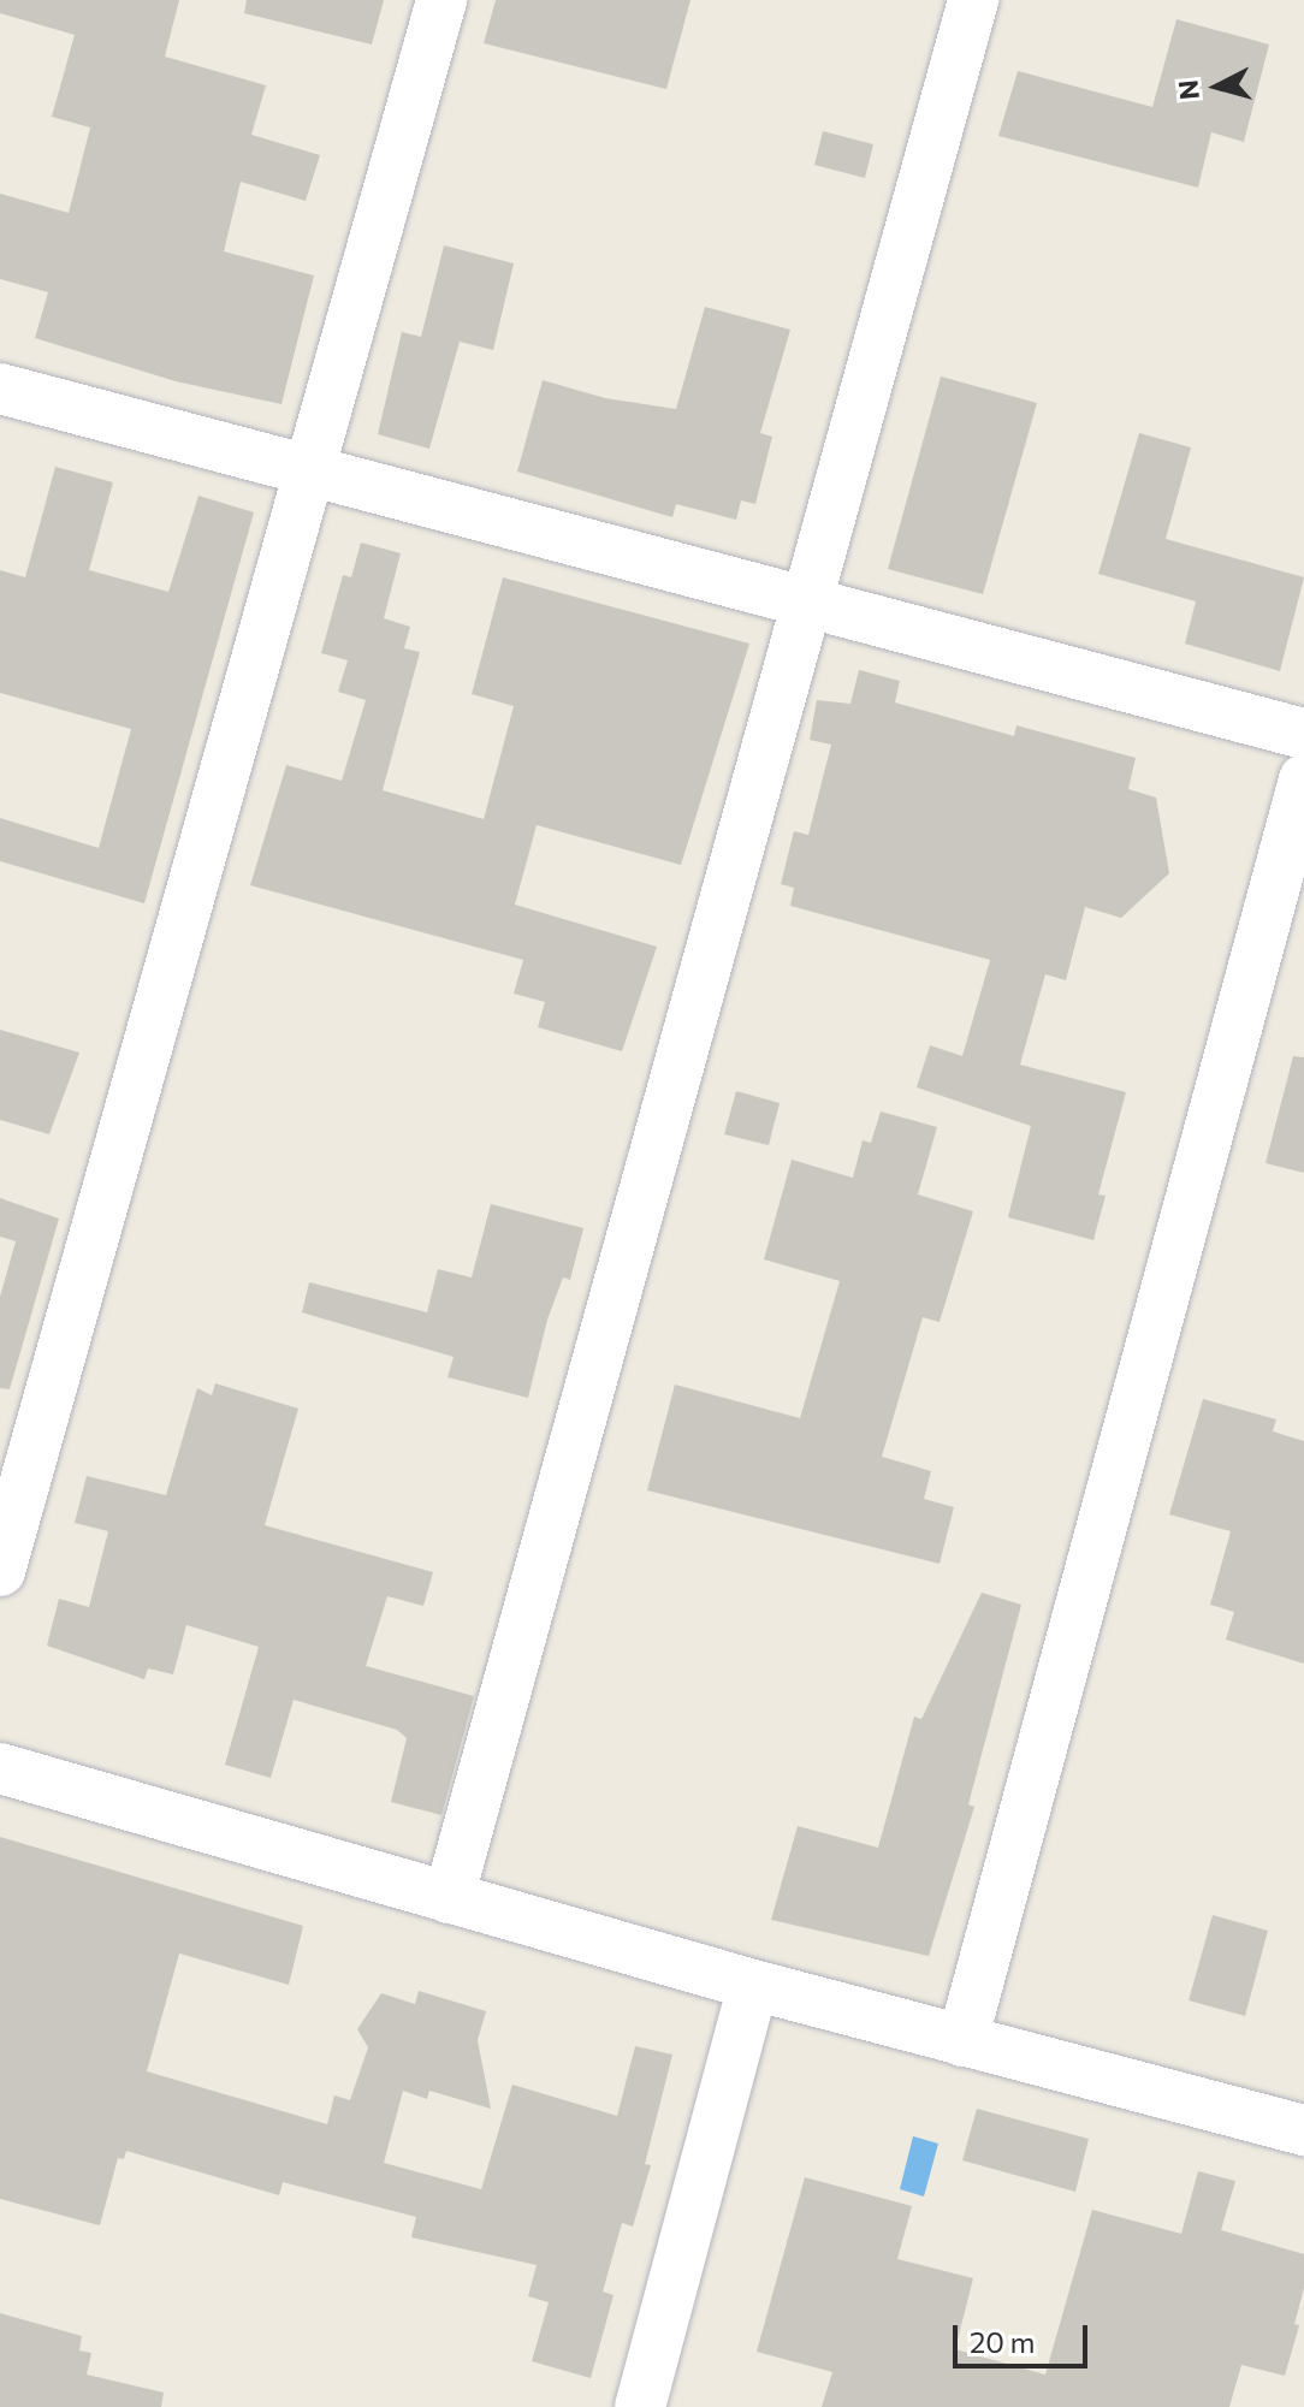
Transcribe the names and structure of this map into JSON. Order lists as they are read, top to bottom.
{
  "scale_bar": "20 m",
  "north": "left"
}
